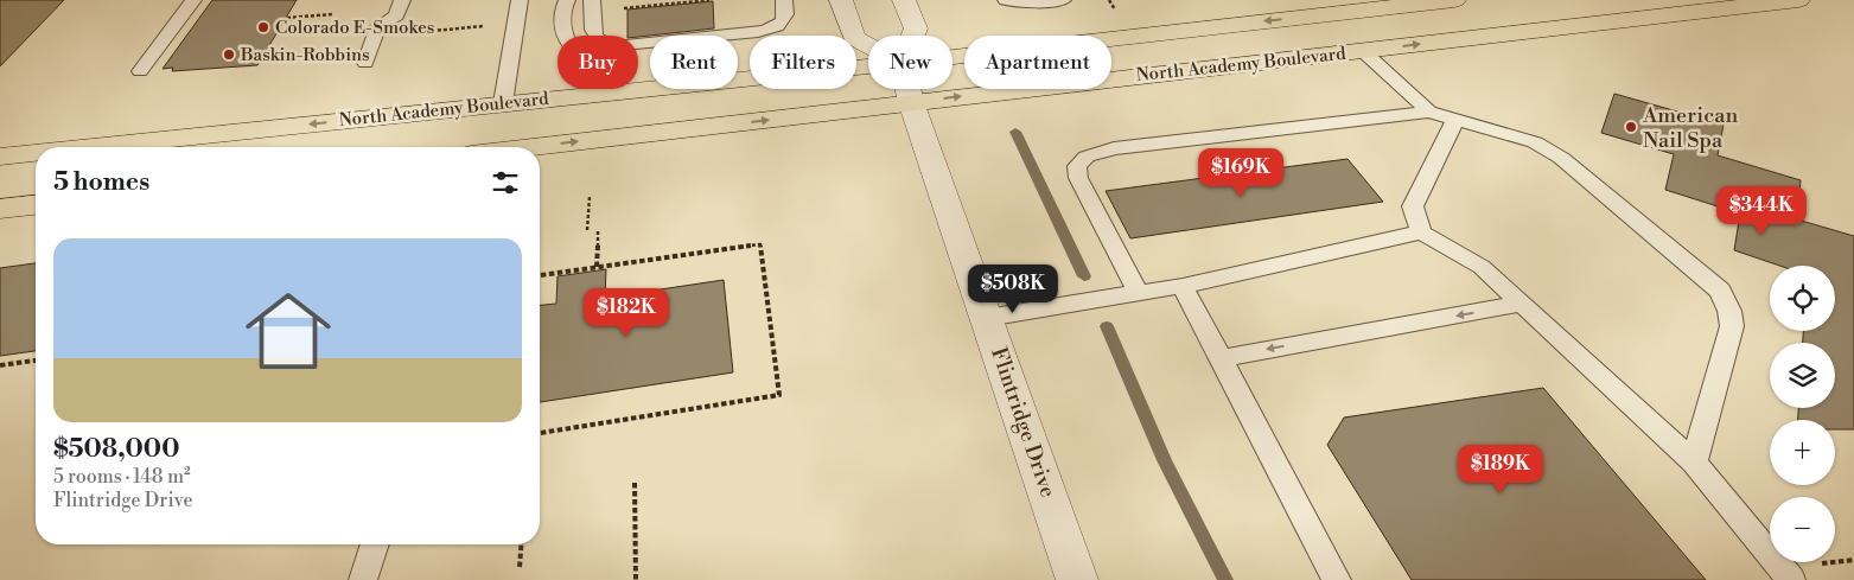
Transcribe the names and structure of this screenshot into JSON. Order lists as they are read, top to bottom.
{
  "streets": {
    "highway": ["North Academy Boulevard"],
    "street": ["Flintridge Drive"]
  },
  "crossings": [
    ["North Academy Boulevard", "Flintridge Drive"]
  ],
  "places": ["Colorado E-Smokes", "Baskin-Robbins", "American Nail Spa"],
  "page": {
    "chip": [
      "Buy",
      "Rent",
      "Filters",
      "New",
      "Apartment"
    ],
    "heading": "5 homes",
    "price": [
      "$169K",
      "$344K",
      "$508K",
      "$182K",
      "$189K"
    ],
    "list": [
      {
        "name": "$508,000",
        "note": "5 rooms · 148 m² · Flintridge Drive"
      }
    ],
    "map_buttons": ["+", "−"]
  }
}
